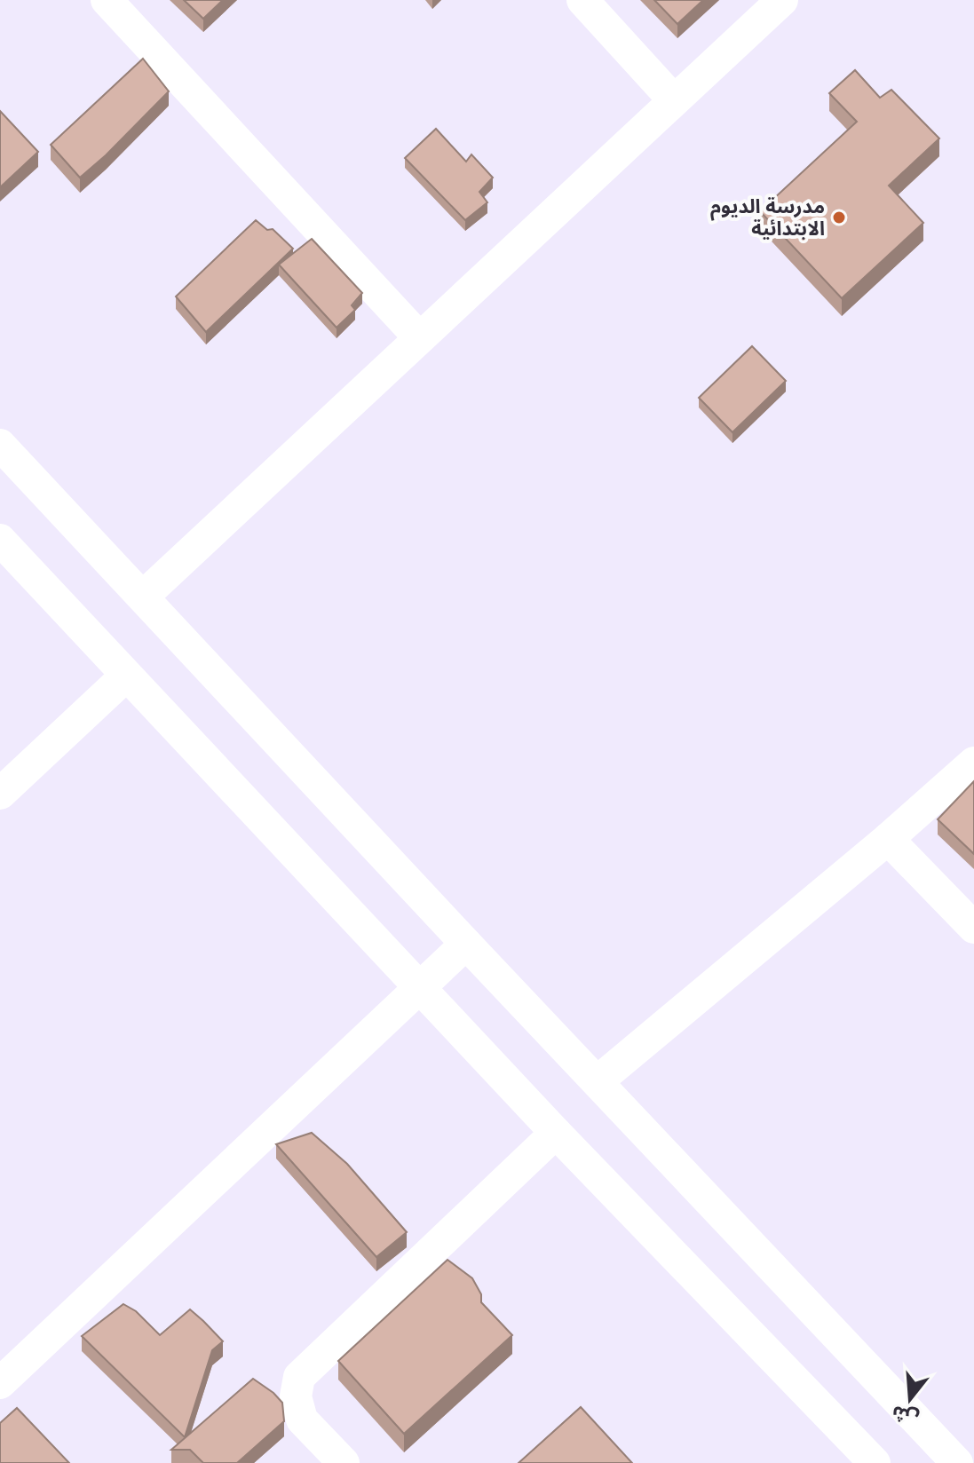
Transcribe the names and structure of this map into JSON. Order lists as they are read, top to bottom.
{
  "places": ["مدرسة الديوم الابتدائية"],
  "north": "bottom"
}
